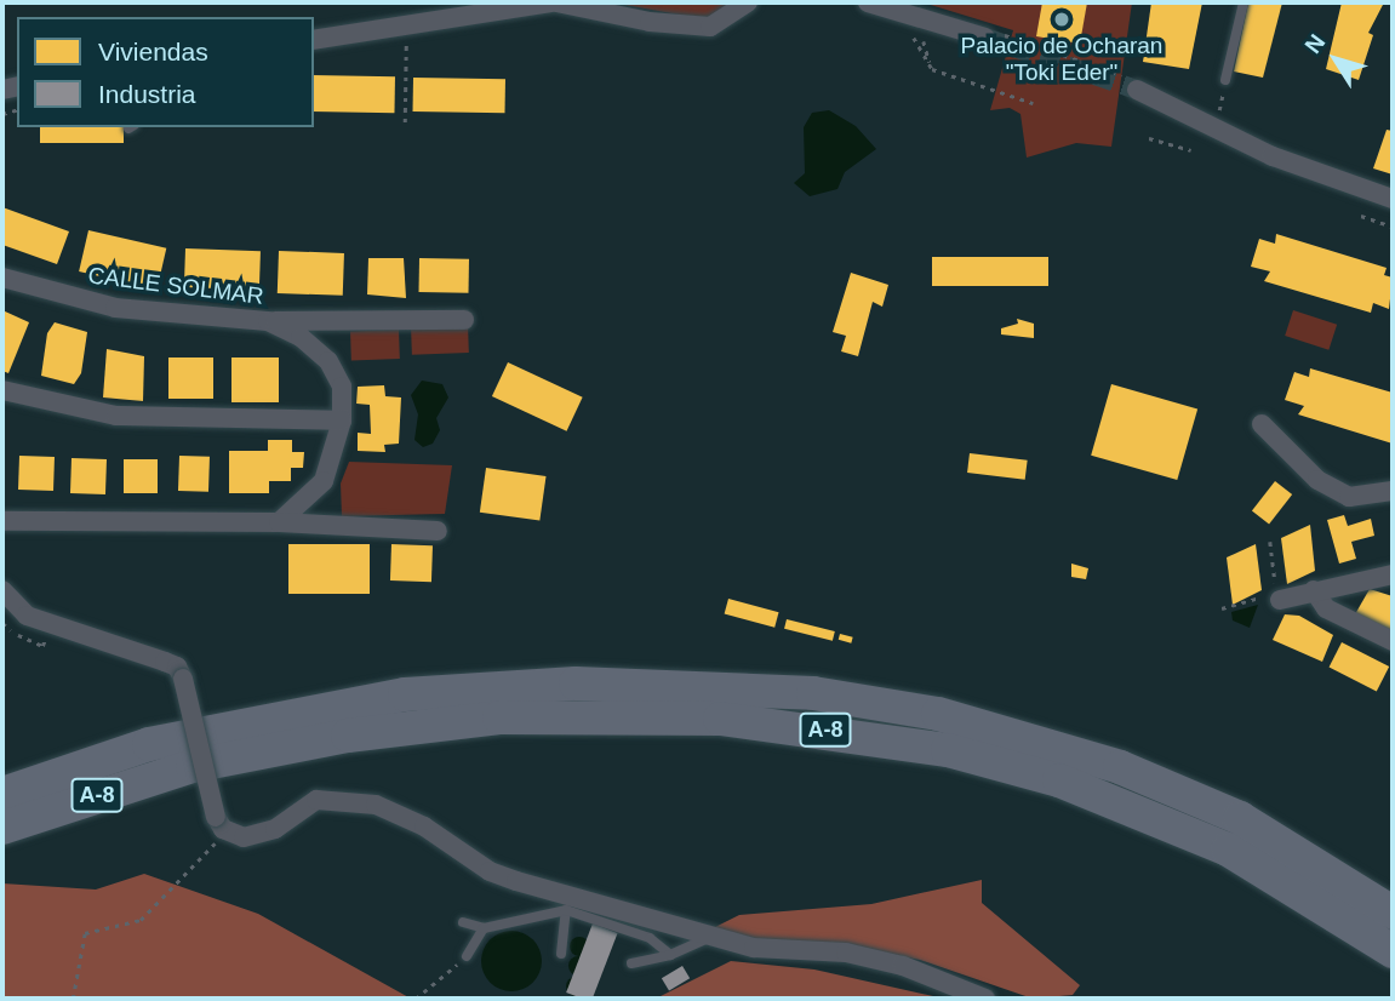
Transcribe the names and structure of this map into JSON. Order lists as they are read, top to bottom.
{
  "streets": {
    "highway": ["A-8"],
    "street": ["CALLE SOLMAR"]
  },
  "places": ["Palacio de Ocharan \"Toki Eder\""],
  "legend": ["Viviendas", "Industria"],
  "north": "top left"
}
